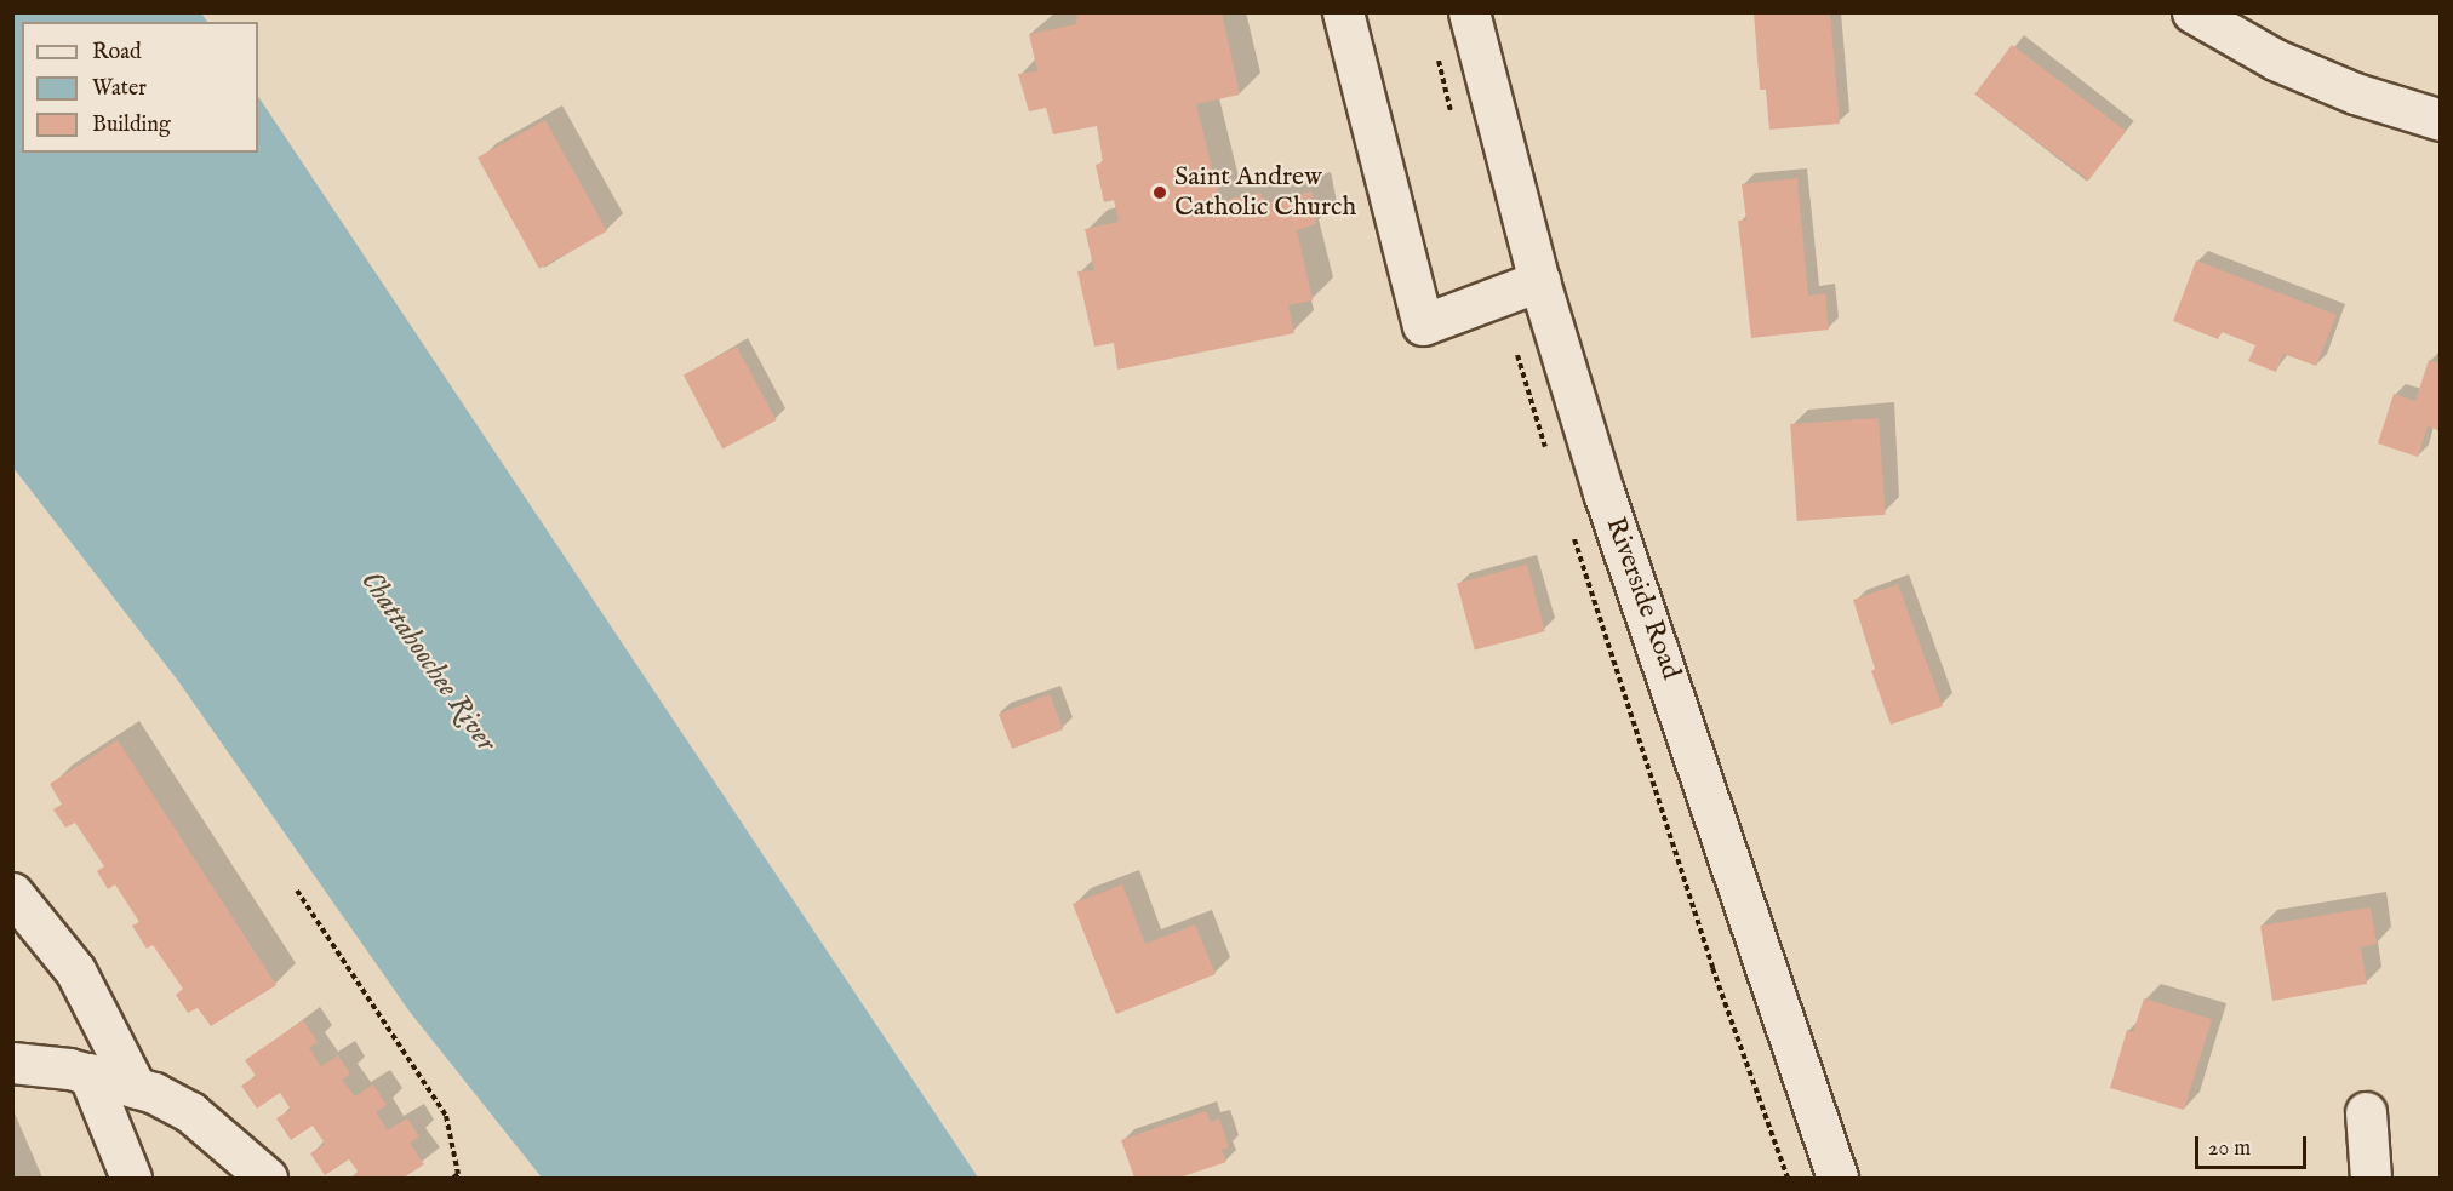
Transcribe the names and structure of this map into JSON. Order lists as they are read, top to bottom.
{
  "streets": {
    "street": ["Riverside Road"]
  },
  "water": ["Chattahoochee River"],
  "places": ["Saint Andrew Catholic Church"],
  "legend": ["Road", "Water", "Building"],
  "scale_bar": "20 m"
}
